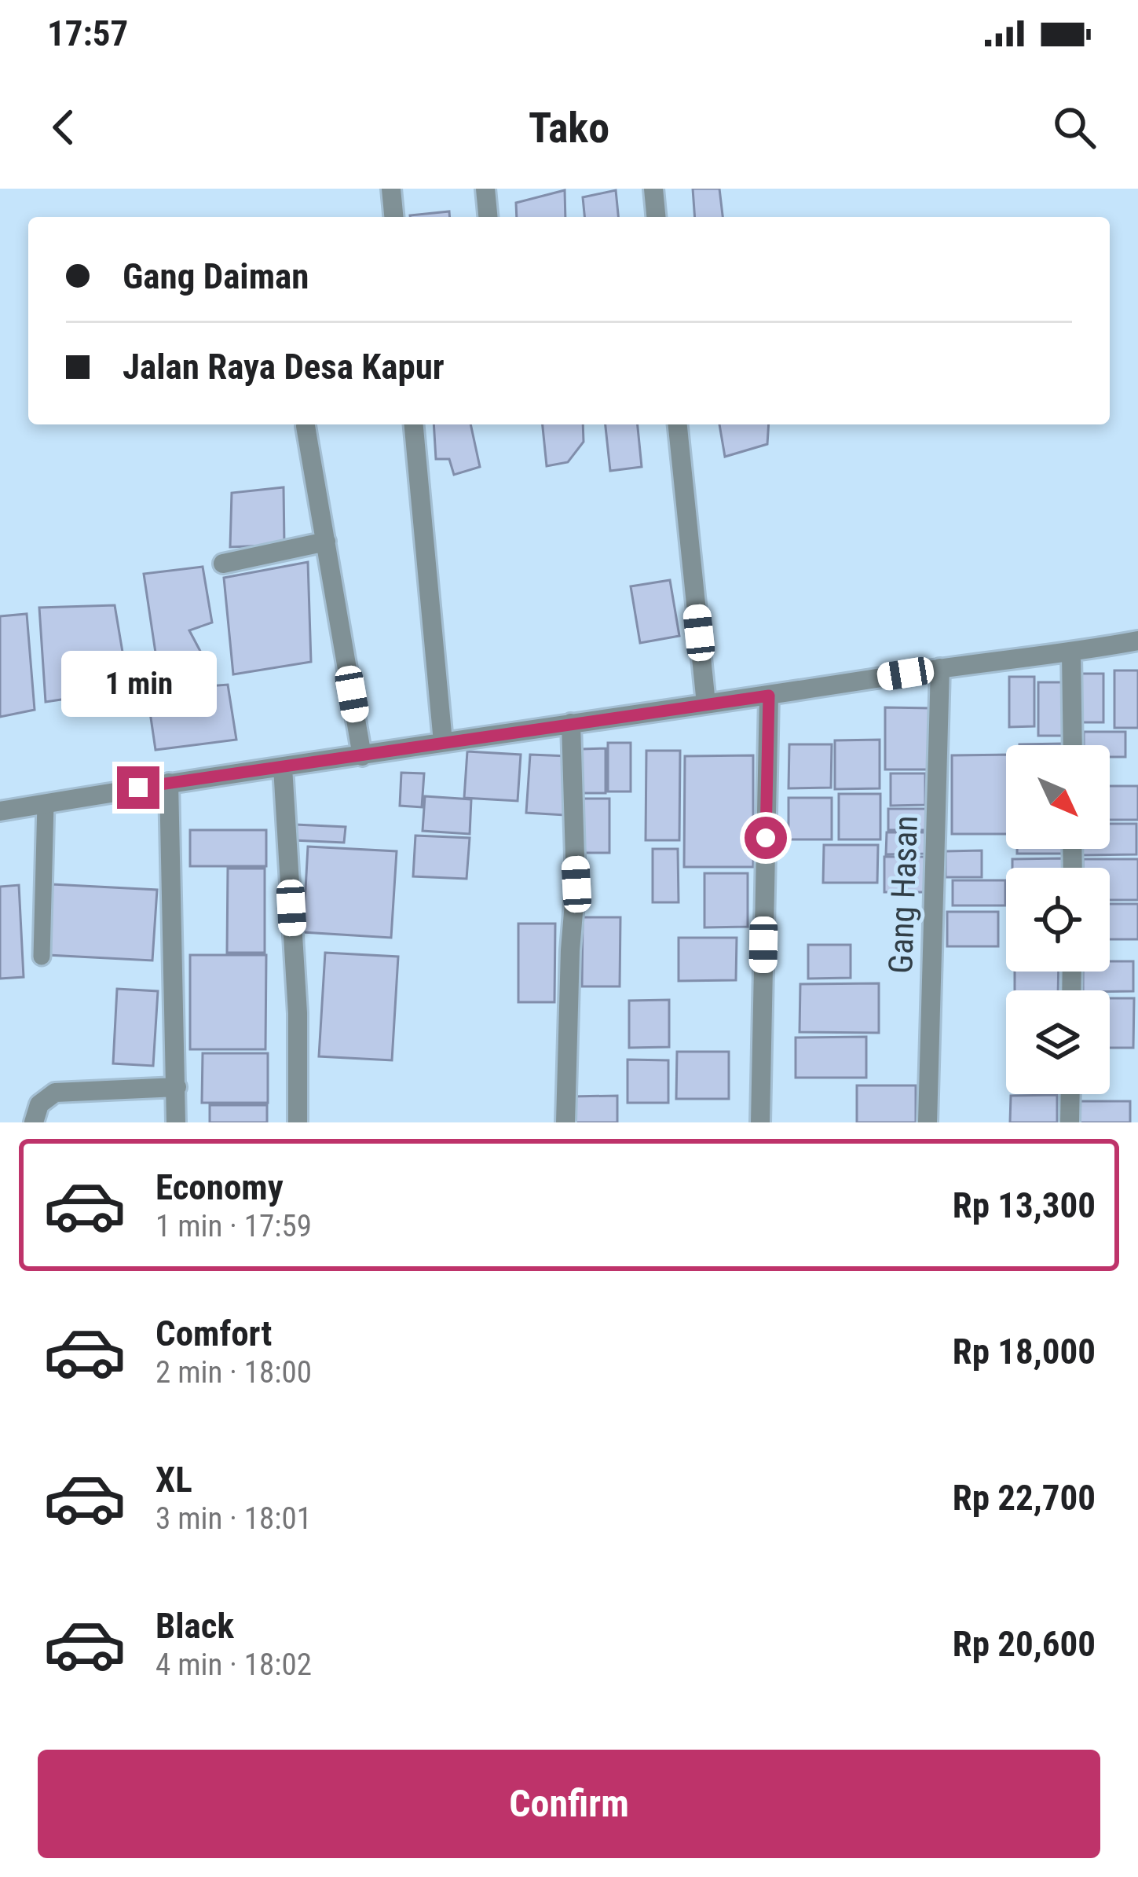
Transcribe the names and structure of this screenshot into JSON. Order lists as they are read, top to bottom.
{
  "streets": {
    "street": ["Gang Hasan"]
  },
  "north": "bottom right",
  "page": {
    "status": "17:57",
    "header": "Tako",
    "banner": ["Gang Daiman", "Jalan Raya Desa Kapur"],
    "bubble": "1 min",
    "list": [
      {
        "name": "Economy",
        "note": "1 min · 17:59",
        "value": "Rp 13,300"
      },
      {
        "name": "Comfort",
        "note": "2 min · 18:00",
        "value": "Rp 18,000"
      },
      {
        "name": "XL",
        "note": "3 min · 18:01",
        "value": "Rp 22,700"
      },
      {
        "name": "Black",
        "note": "4 min · 18:02",
        "value": "Rp 20,600"
      }
    ],
    "buttons": "Confirm"
  }
}
